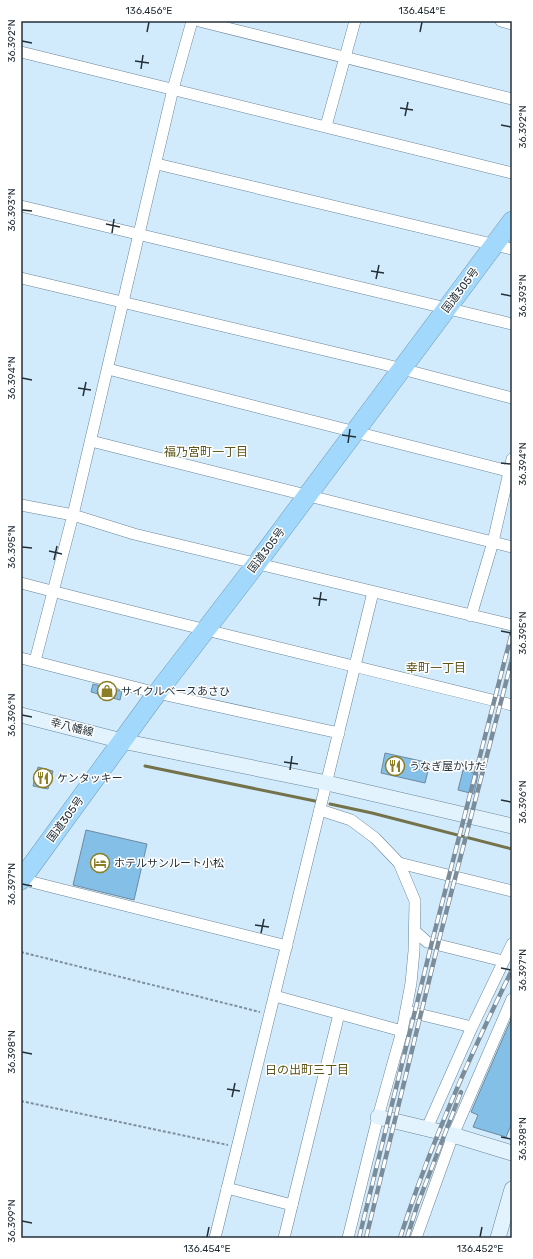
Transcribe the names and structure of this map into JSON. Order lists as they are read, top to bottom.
{
  "streets": {
    "highway": ["国道305号"],
    "street": ["幸八幡線"]
  },
  "crossings": [
    ["国道305号", "幸八幡線"]
  ],
  "districts": ["福乃宮町一丁目", "幸町一丁目", "日の出町三丁目"],
  "places": {
    "shop": ["サイクルベースあさひ"],
    "restaurant": ["うなぎ屋かけだ", "ケンタッキー"],
    "hotel": ["ホテルサンルート小松"]
  },
  "coordinates": [
    "136.456°E",
    "136.454°E",
    "36.392°N",
    "36.393°N",
    "36.394°N",
    "36.395°N",
    "36.396°N",
    "36.397°N",
    "36.398°N",
    "36.399°N",
    "136.452°E"
  ]
}
